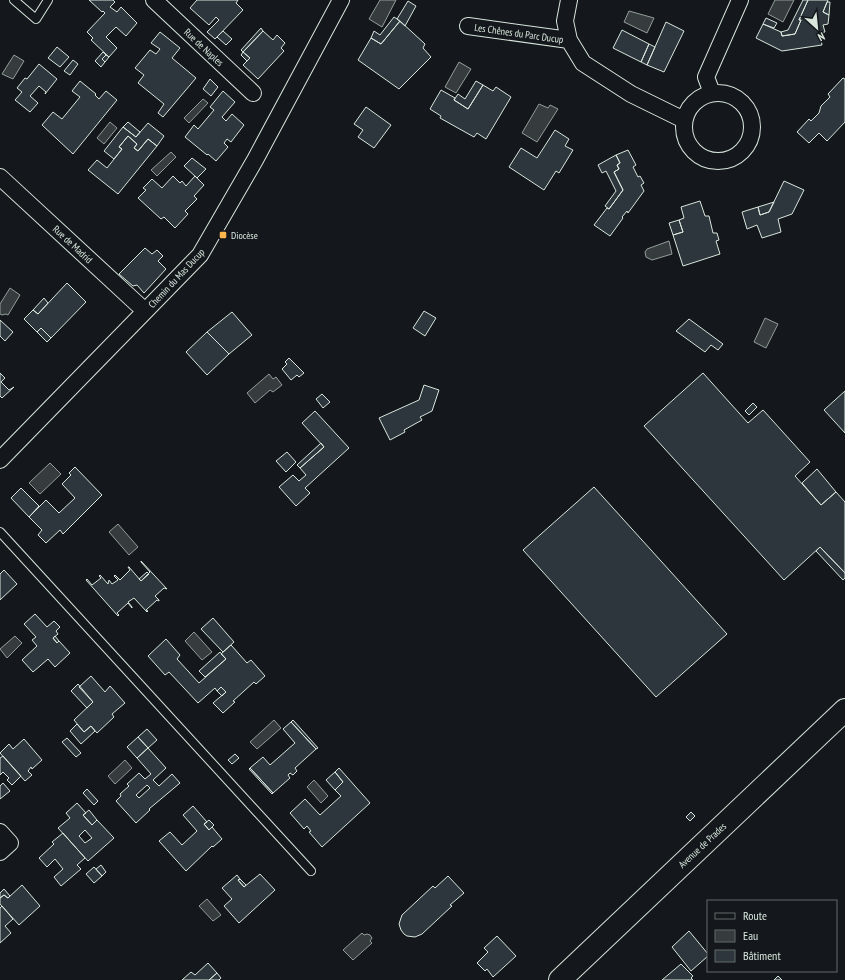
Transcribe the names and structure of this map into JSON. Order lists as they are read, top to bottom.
{
  "streets": {
    "main road": ["Avenue de Prades"],
    "street": [
      "Les Chênes du Parc Ducup",
      "Rue de Naples",
      "Rue de Madrid",
      "Chemin du Mas Ducup"
    ]
  },
  "crossings": [
    ["Rue de Madrid", "Chemin du Mas Ducup"]
  ],
  "places": {
    "transit": ["Diocèse"]
  },
  "legend": ["Route", "Eau", "Bâtiment"],
  "north": "bottom right"
}
